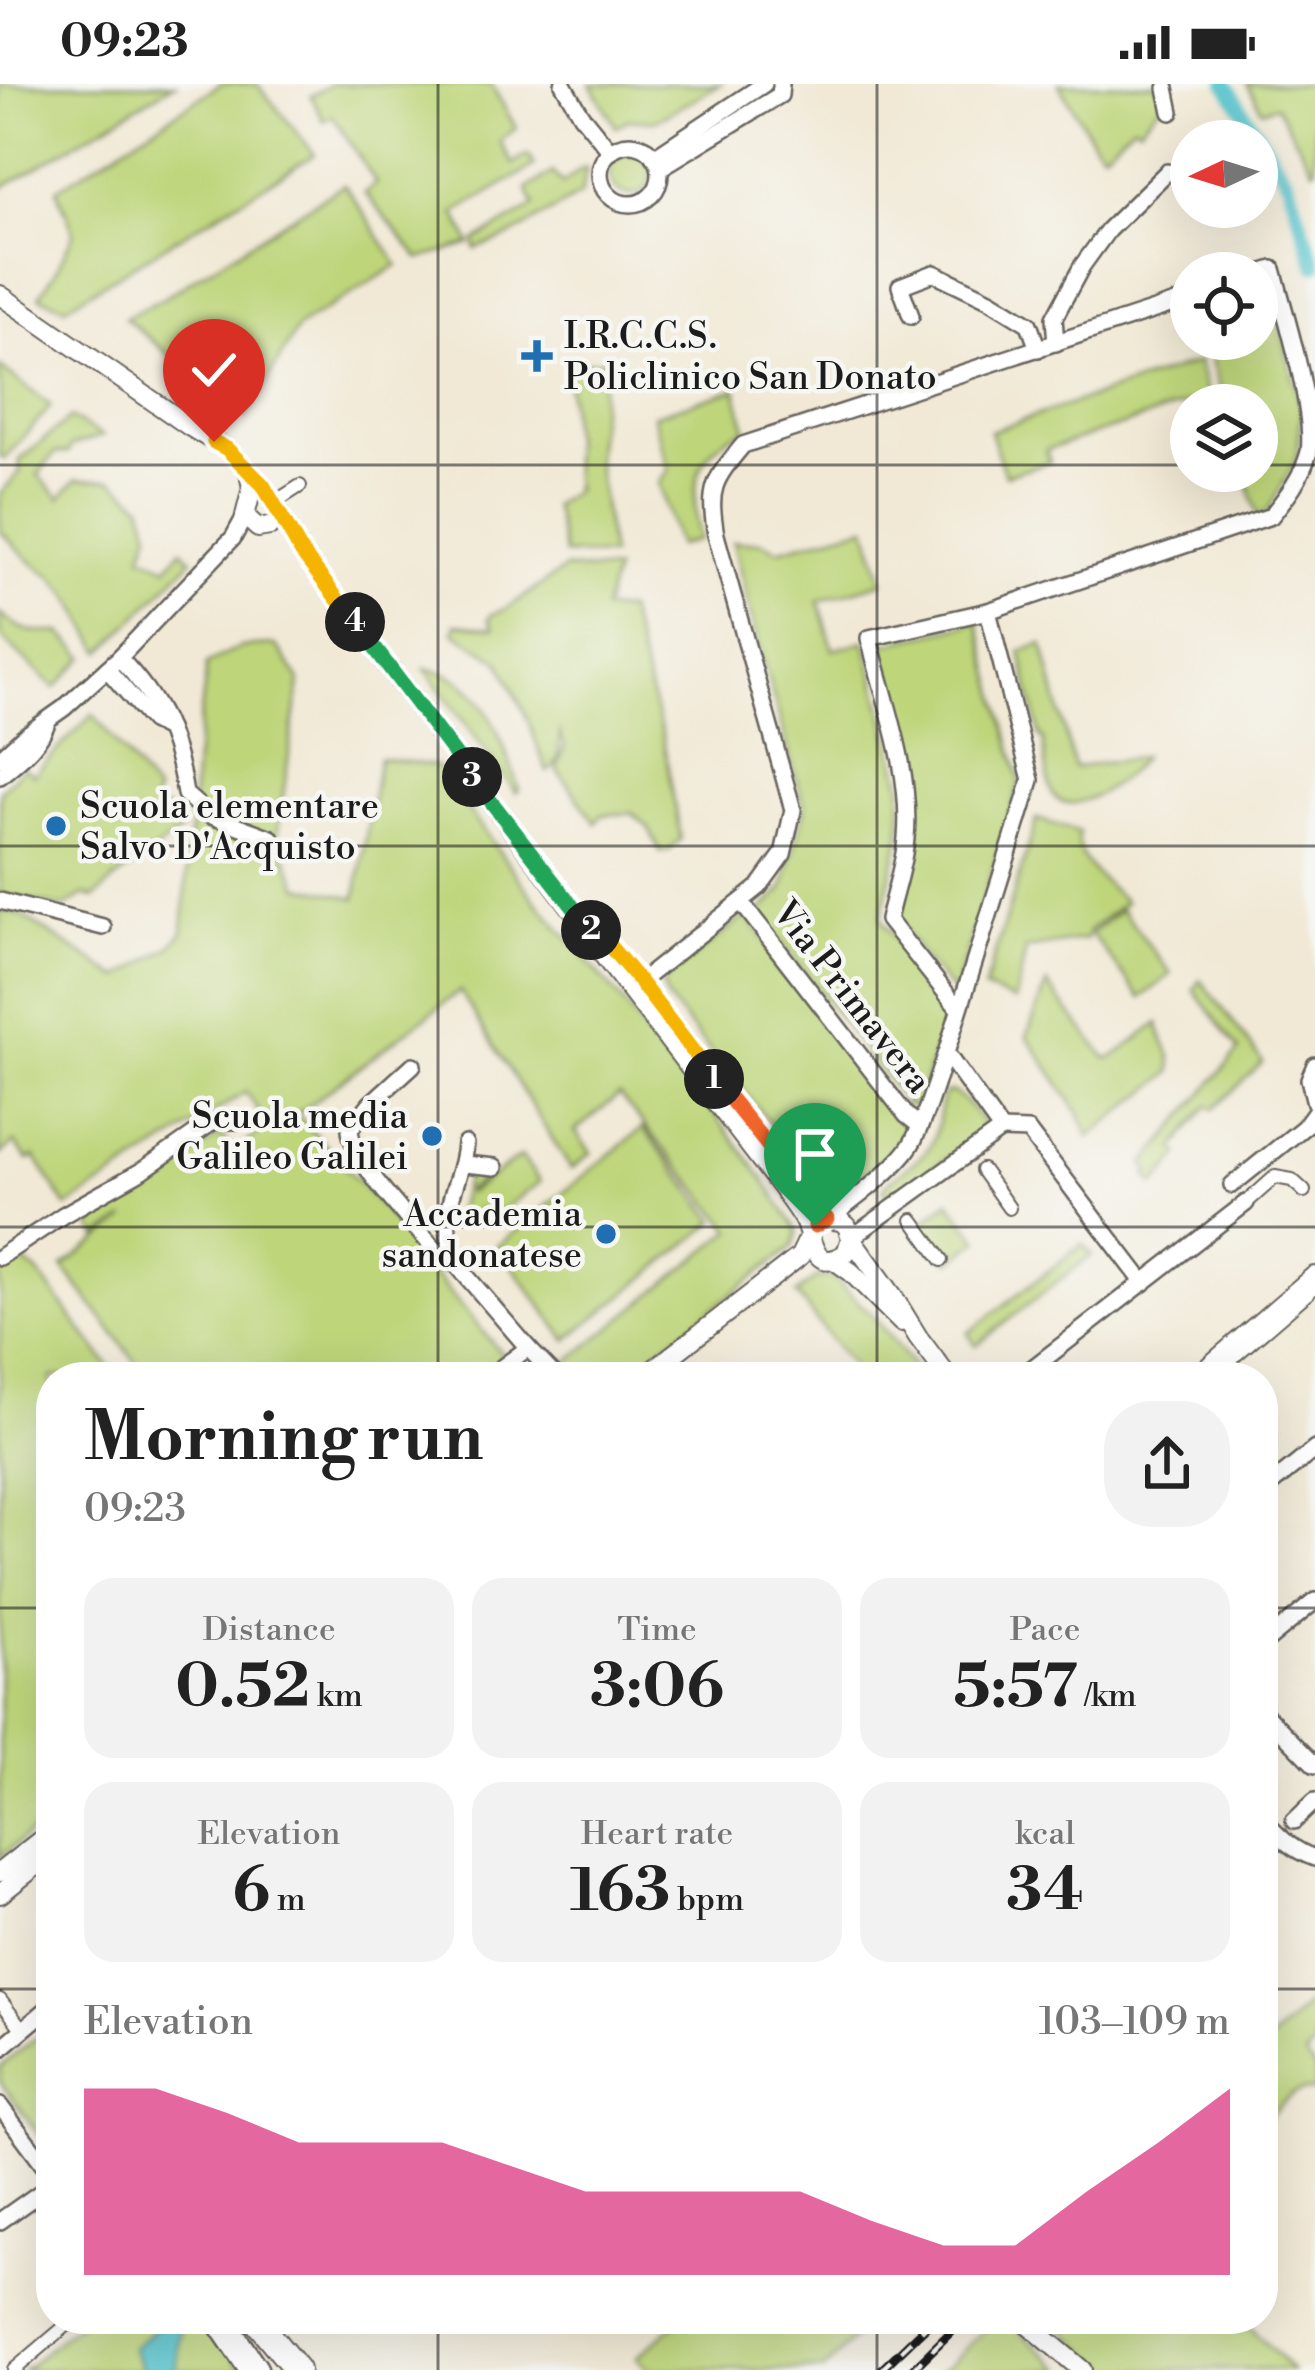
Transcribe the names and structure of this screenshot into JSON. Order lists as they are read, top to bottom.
{
  "streets": {
    "street": ["Via Primavera"]
  },
  "places": {
    "health": ["I.R.C.C.S. Policlinico San Donato"],
    "other": ["Scuola elementare Salvo D'Acquisto", "Scuola media Galileo Galilei", "Accademia sandonatese"]
  },
  "north": "left",
  "page": {
    "status": "09:23",
    "pins": [
      "4",
      "3",
      "2",
      "1"
    ],
    "heading": ["Morning run", "09:23"],
    "stats": [
      ["Distance", "0.52 km"],
      ["Time", "3:06"],
      ["Pace", "5:57 /km"],
      ["Elevation", "6 m"],
      ["Heart rate", "163 bpm"],
      ["kcal", "34"]
    ],
    "chart": ["Elevation", "103–109 m"]
  }
}
